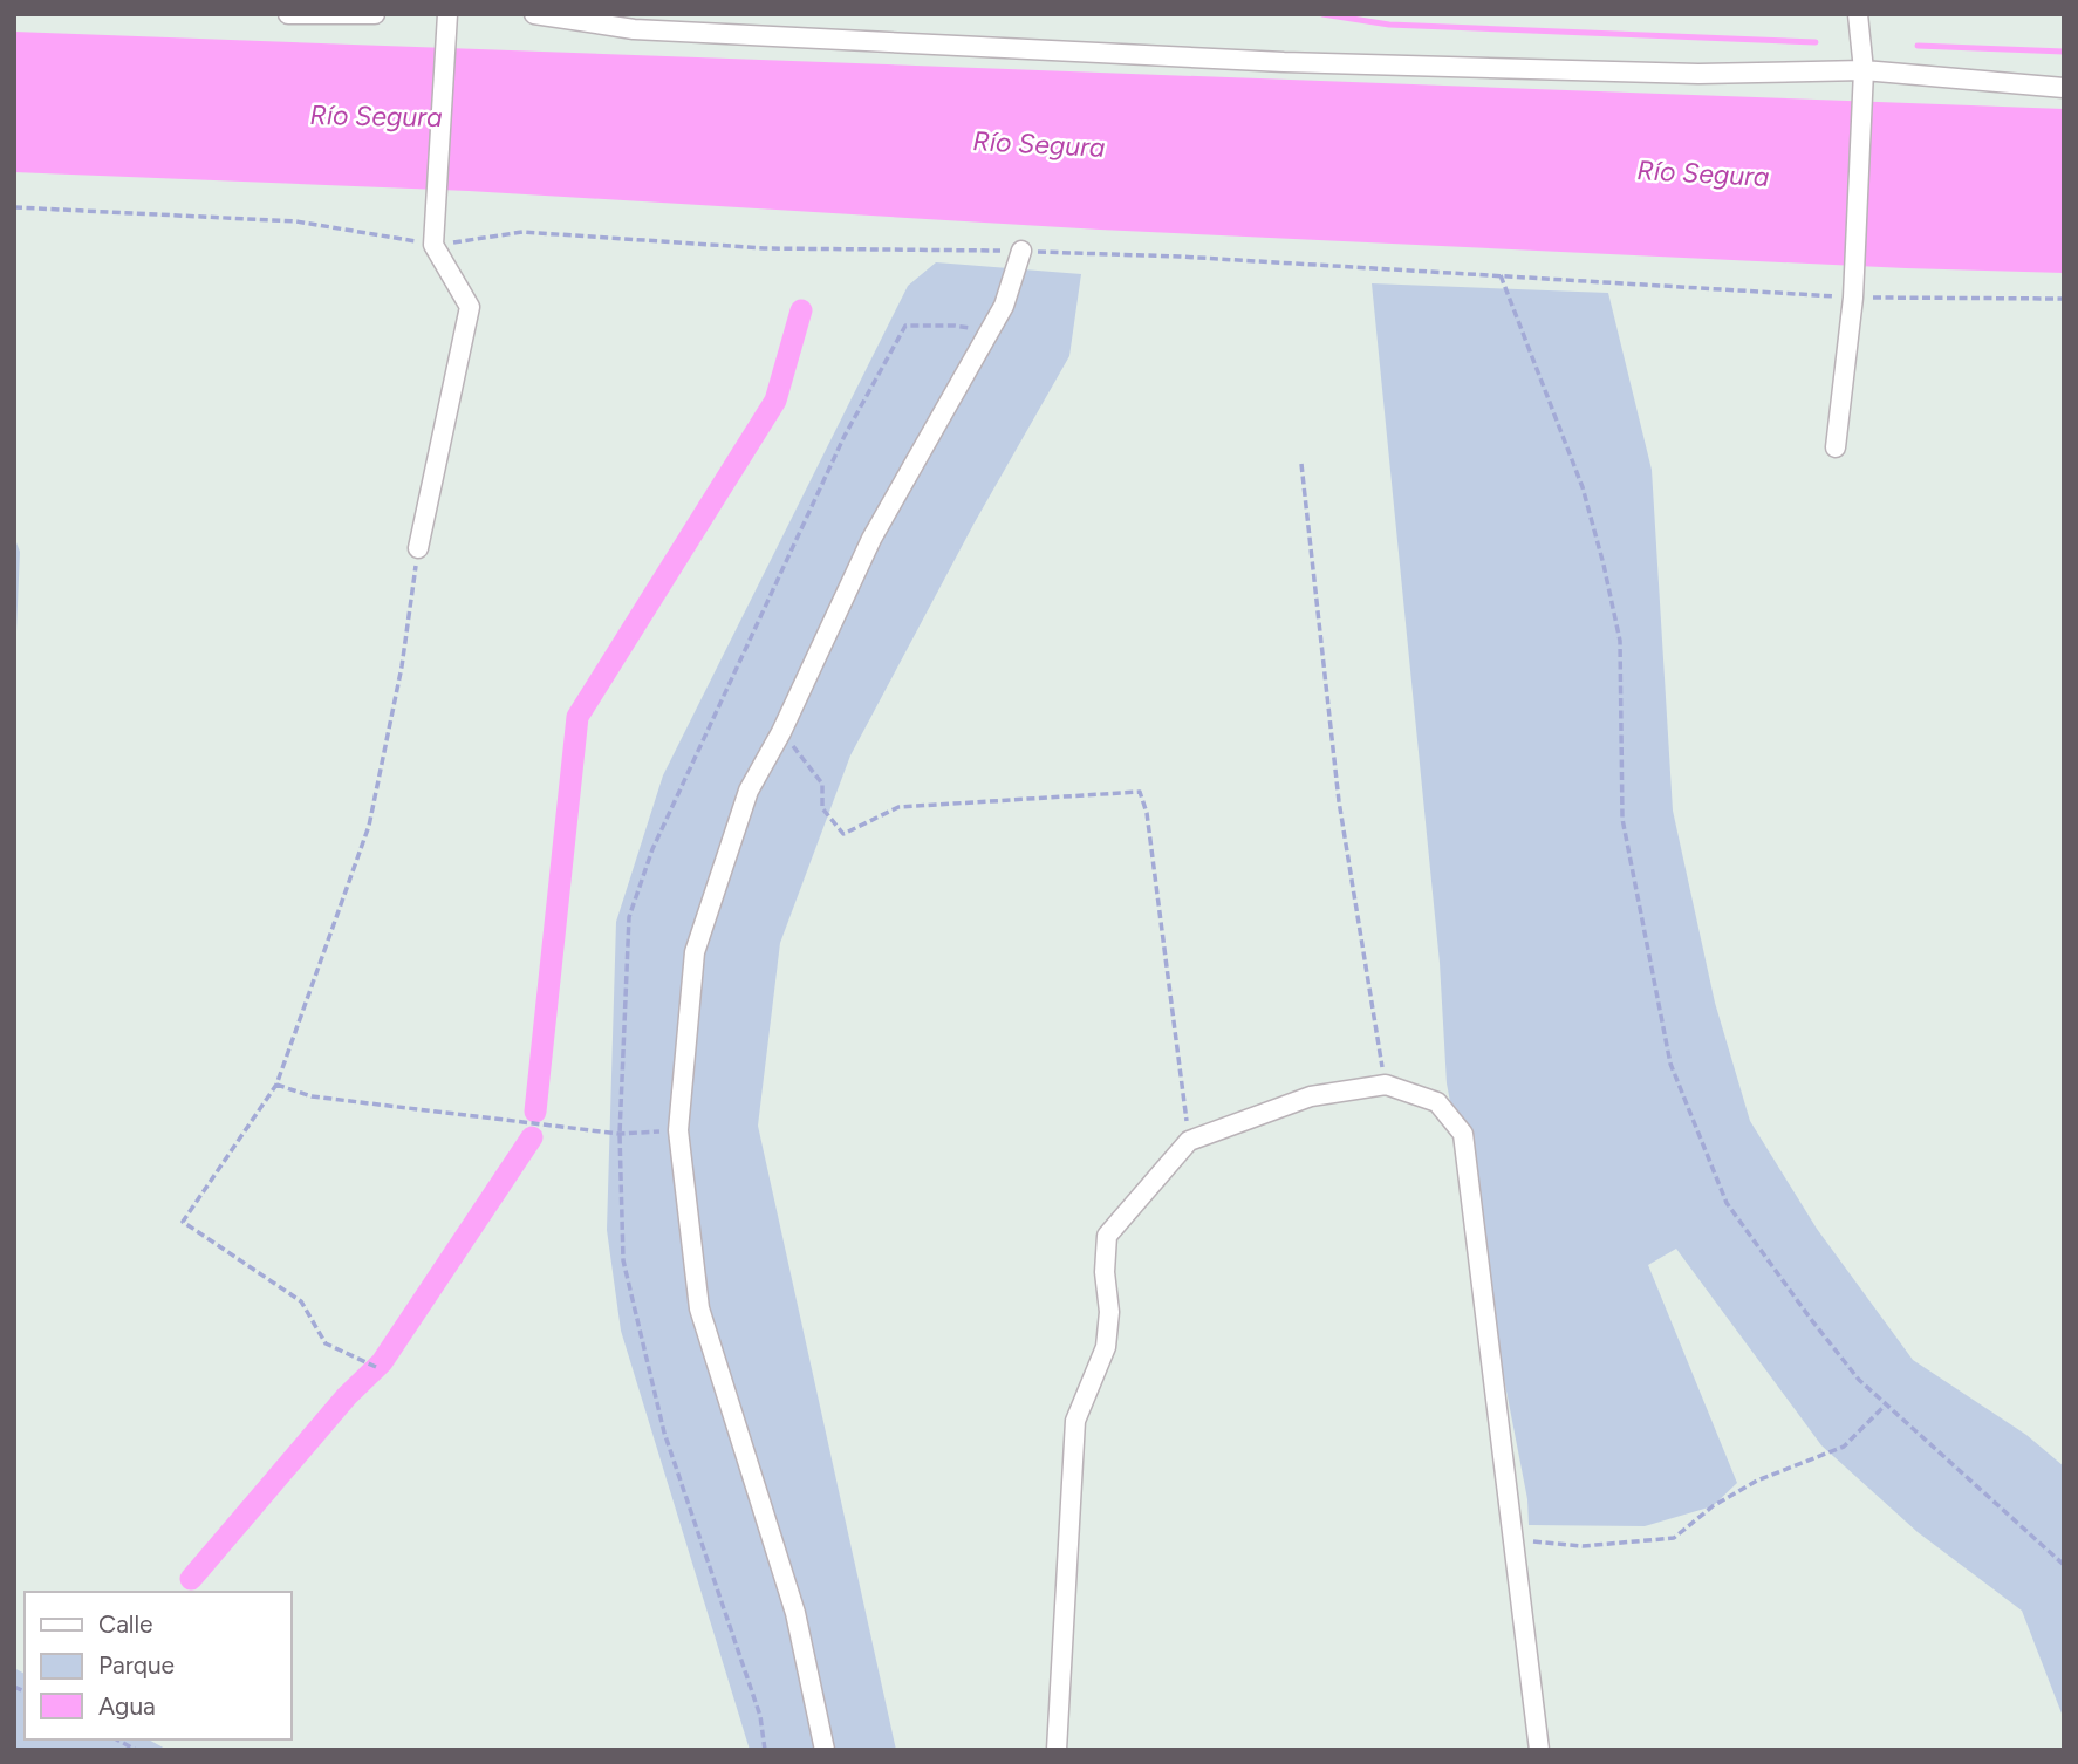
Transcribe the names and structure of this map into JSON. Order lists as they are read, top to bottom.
{
  "water": ["Río Segura"],
  "legend": ["Calle", "Parque", "Agua"]
}
